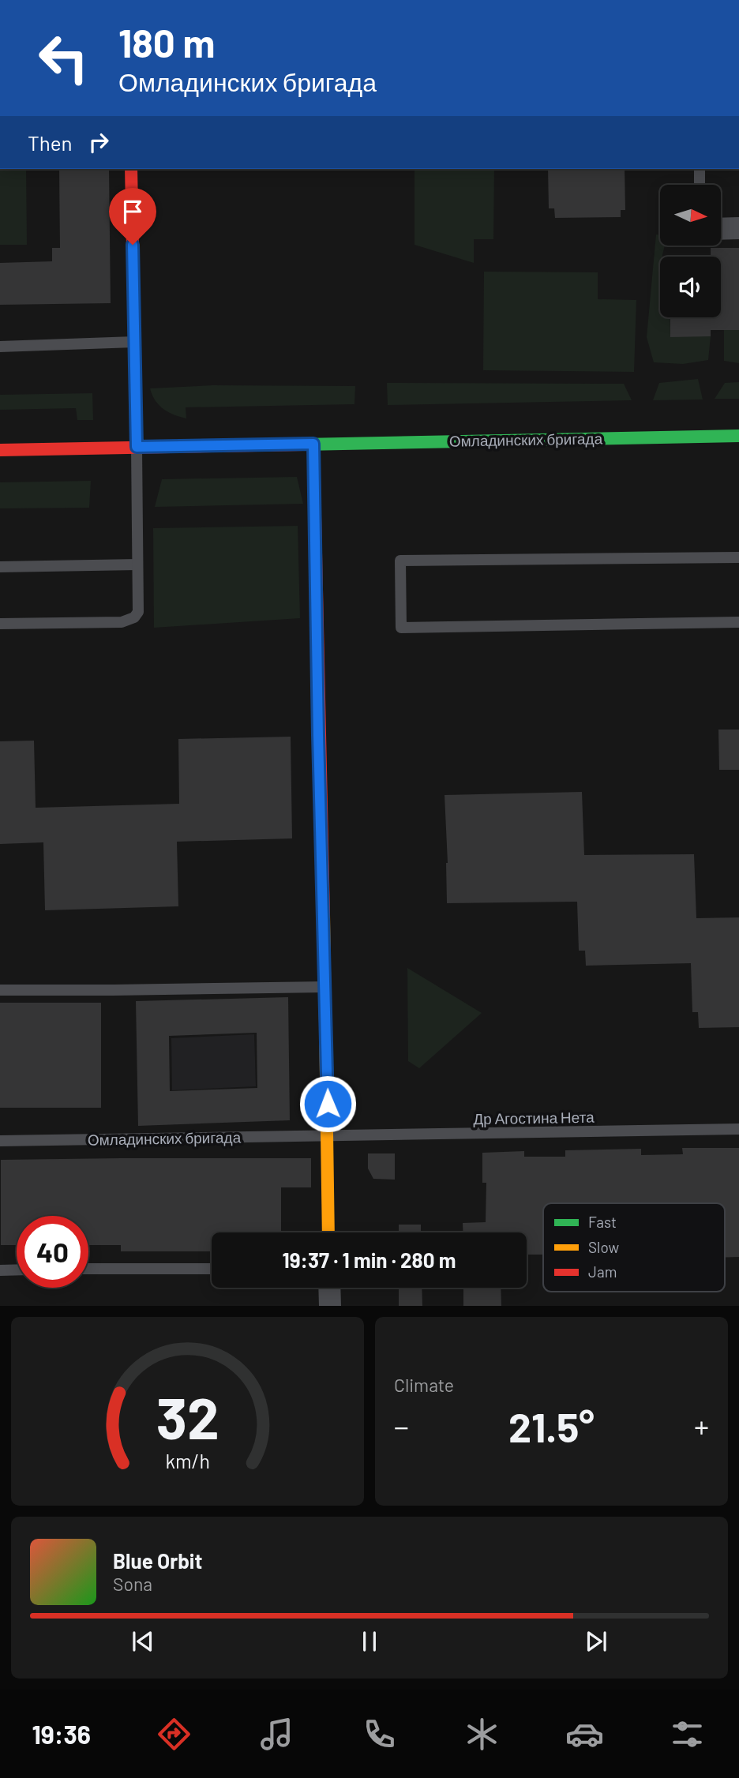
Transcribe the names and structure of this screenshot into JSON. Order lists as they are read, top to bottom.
{
  "streets": {
    "street": ["Омладинских бригада"],
    "lane": ["Др Агостина Нета"]
  },
  "crossings": [
    ["Омладинских бригада", "Др Агостина Нета"]
  ],
  "legend": ["Fast", "Slow", "Jam"],
  "north": "right",
  "page": {
    "turn": ["180 m", "Омладинских бригада"],
    "then": "Then",
    "limit": "40",
    "trip": "19:37 · 1 min · 280 m",
    "tile": "Climate",
    "heat": ["−", "21.5°", "+"],
    "song": ["Blue Orbit", "Sona"],
    "tabs": "19:36",
    "gauge": ["32", "km/h"]
  }
}
